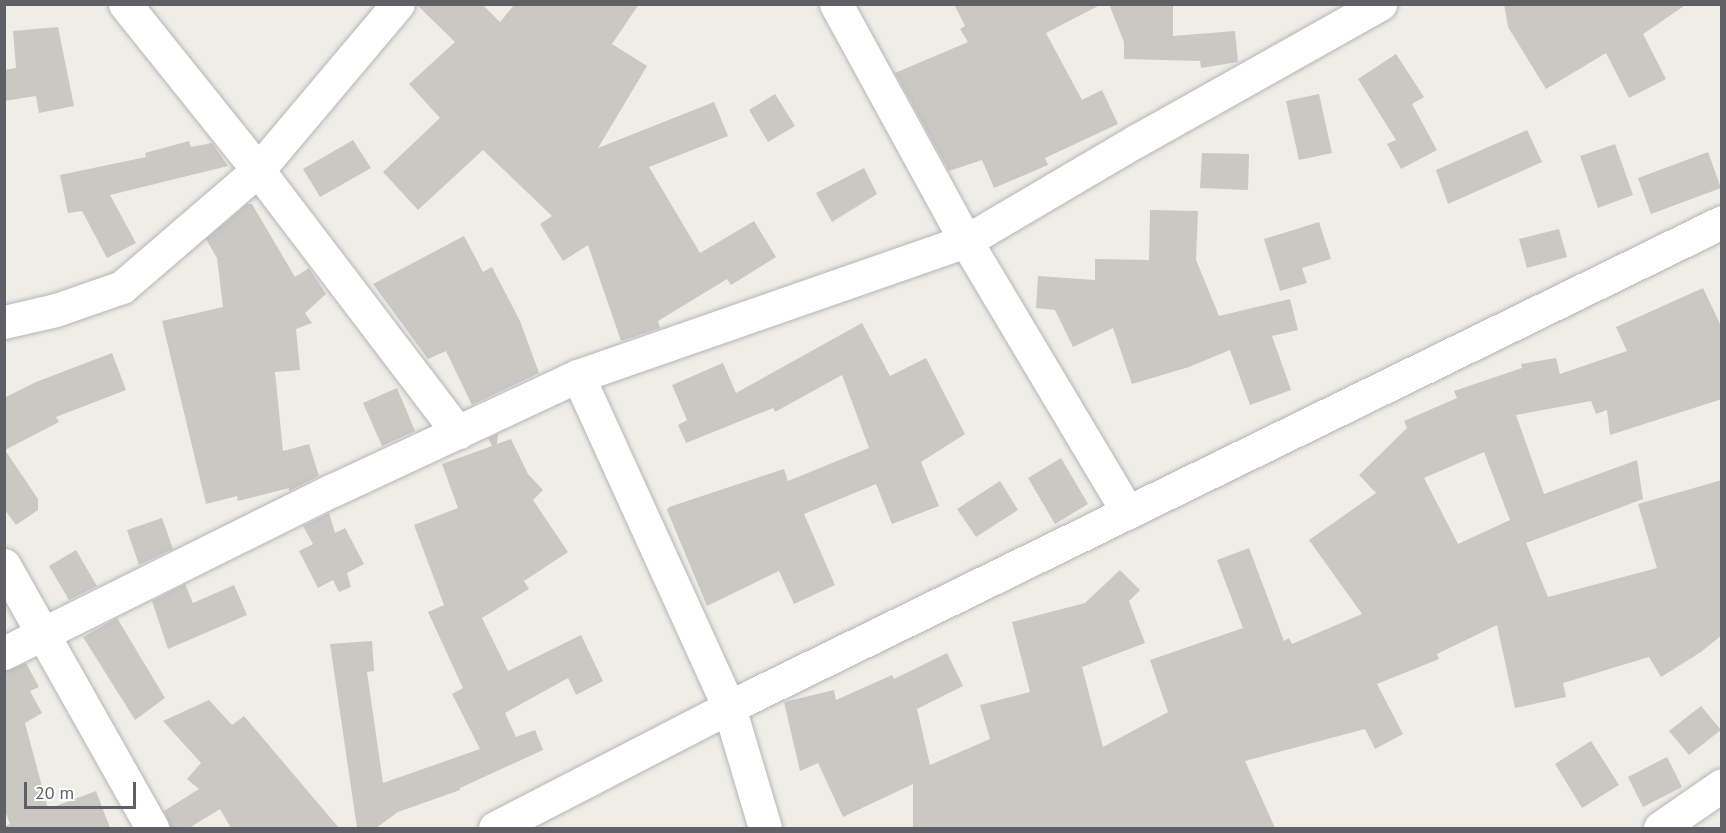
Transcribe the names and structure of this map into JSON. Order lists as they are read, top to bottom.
{
  "scale_bar": "20 m"
}
